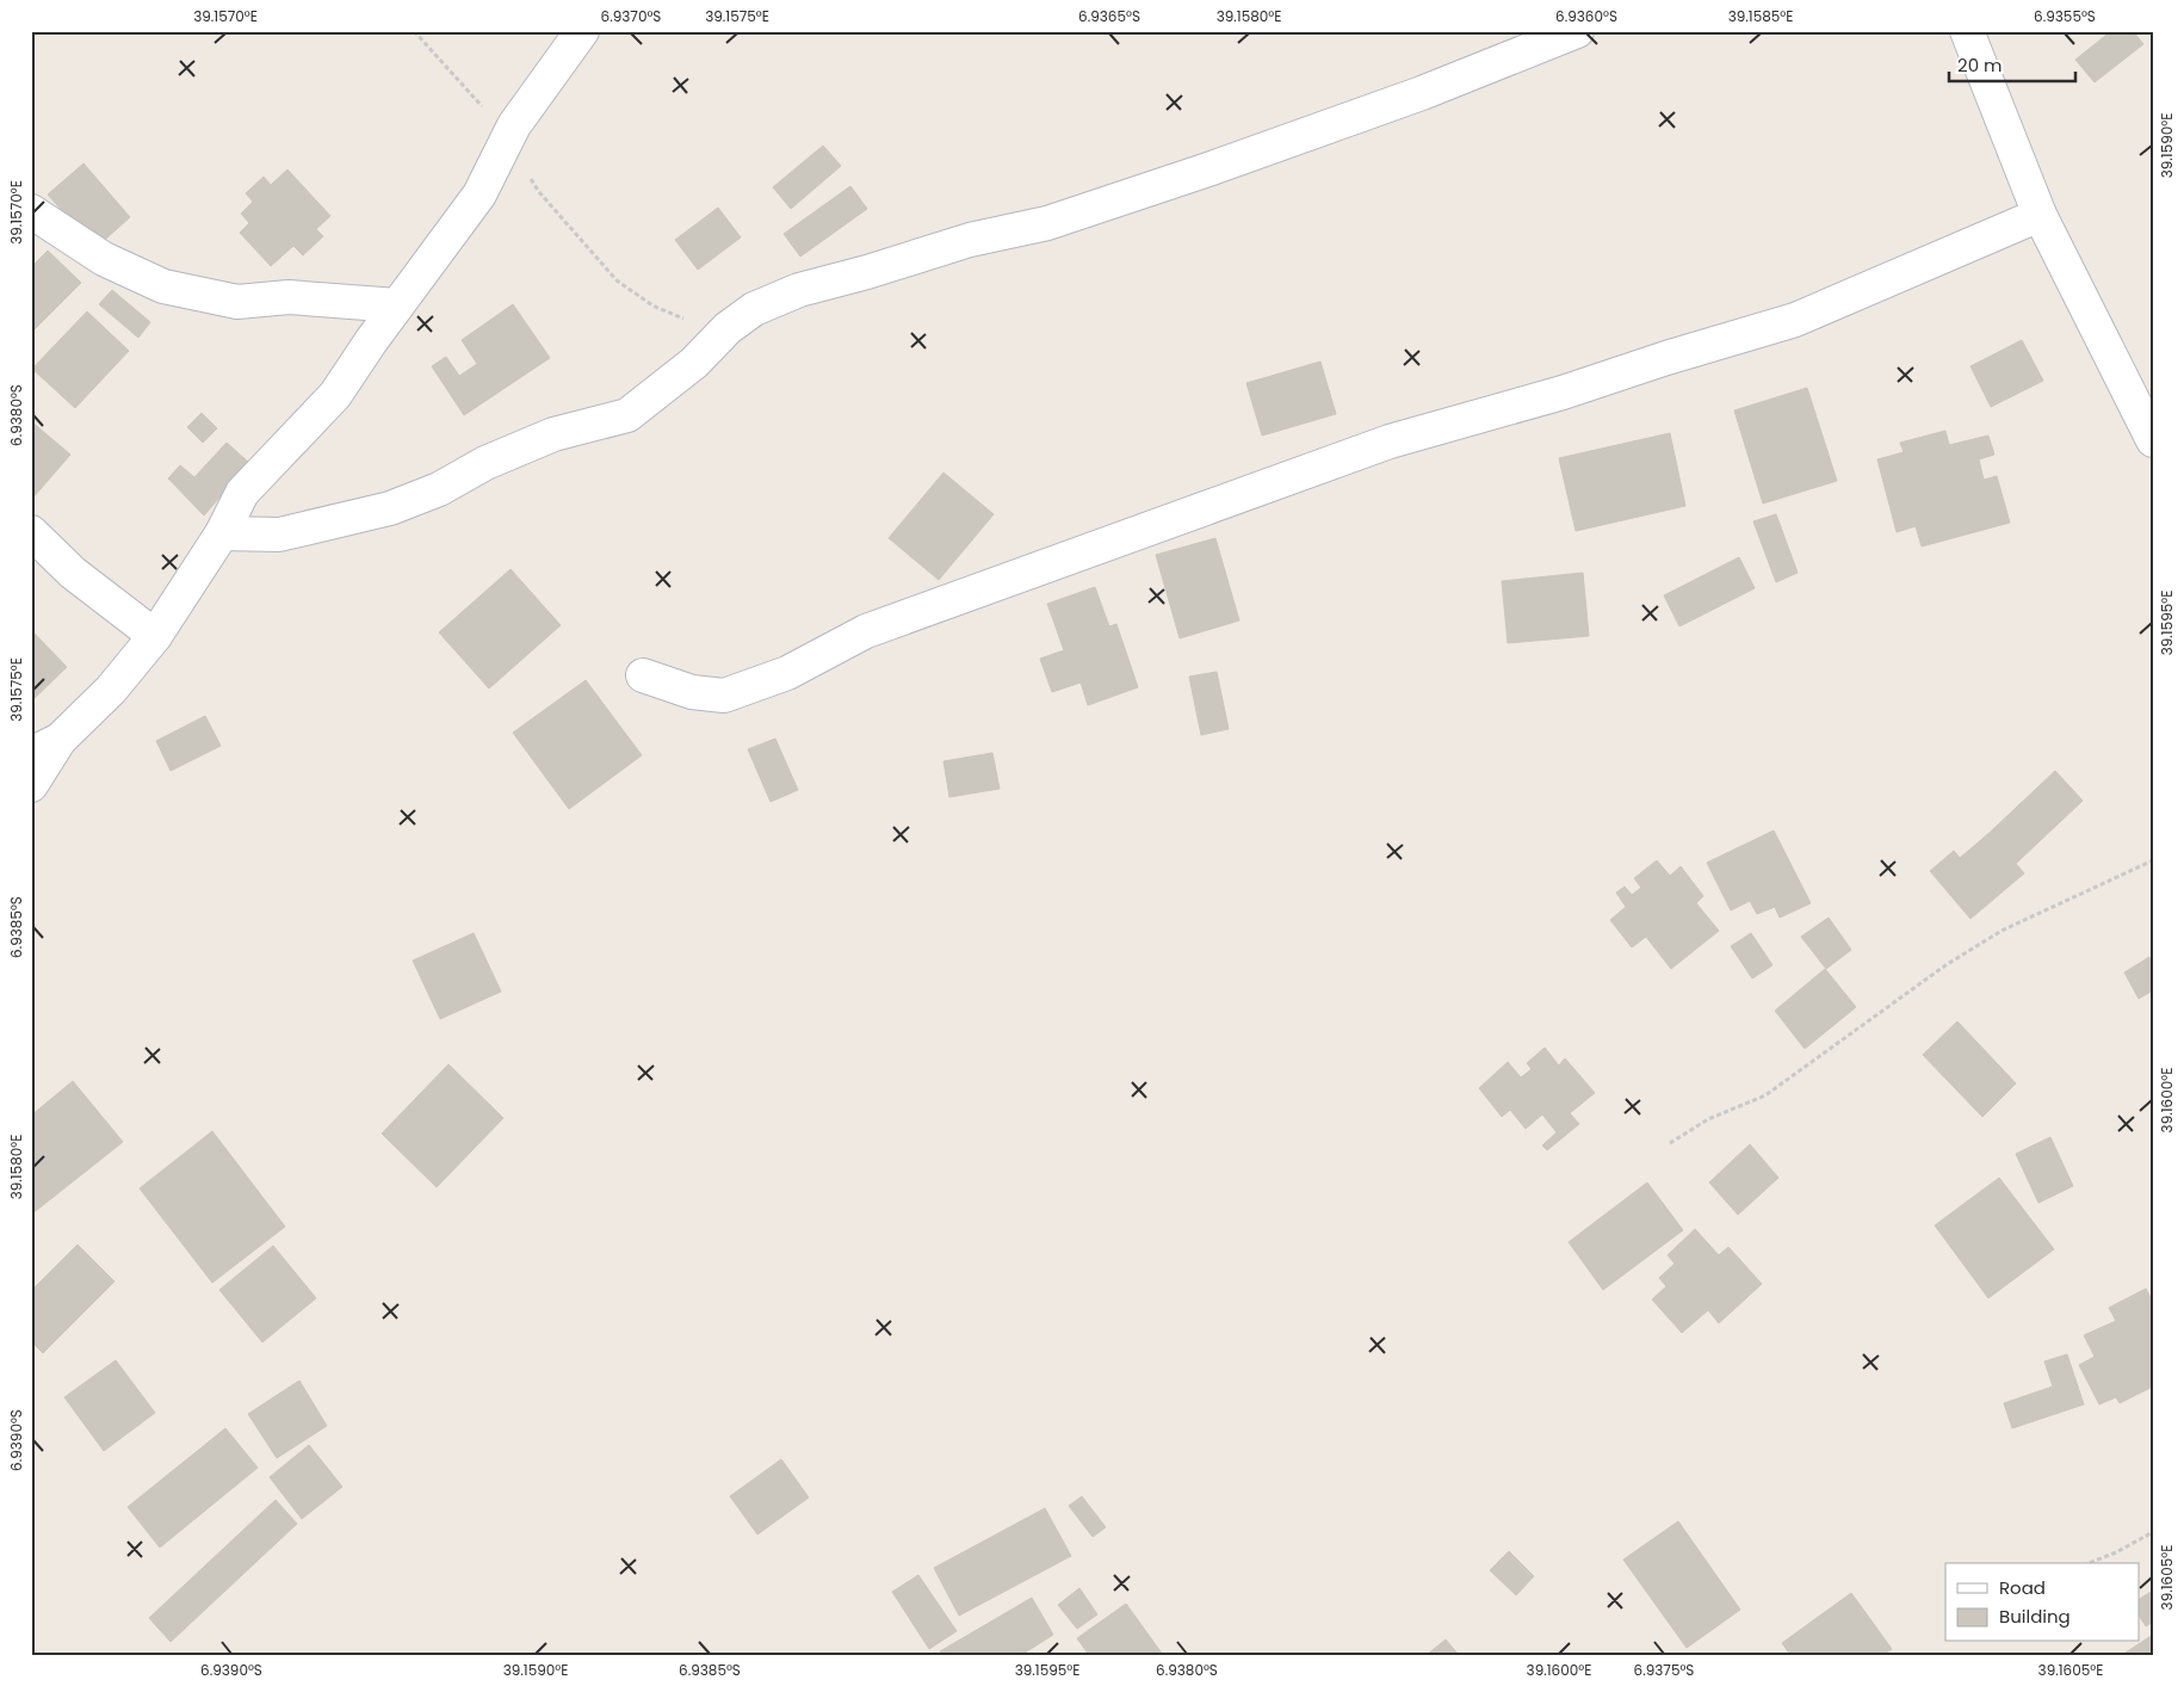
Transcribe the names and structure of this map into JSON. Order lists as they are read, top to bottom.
{
  "legend": ["Road", "Building"],
  "scale_bar": "20 m",
  "coordinates": [
    "39.1570°E",
    "6.9370°S",
    "39.1575°E",
    "6.9365°S",
    "39.1580°E",
    "6.9360°S",
    "39.1585°E",
    "6.9355°S",
    "39.1590°E",
    "6.9380°S",
    "39.1595°E",
    "6.9385°S",
    "39.1600°E",
    "6.9390°S",
    "39.1605°E",
    "6.9375°S"
  ]
}
